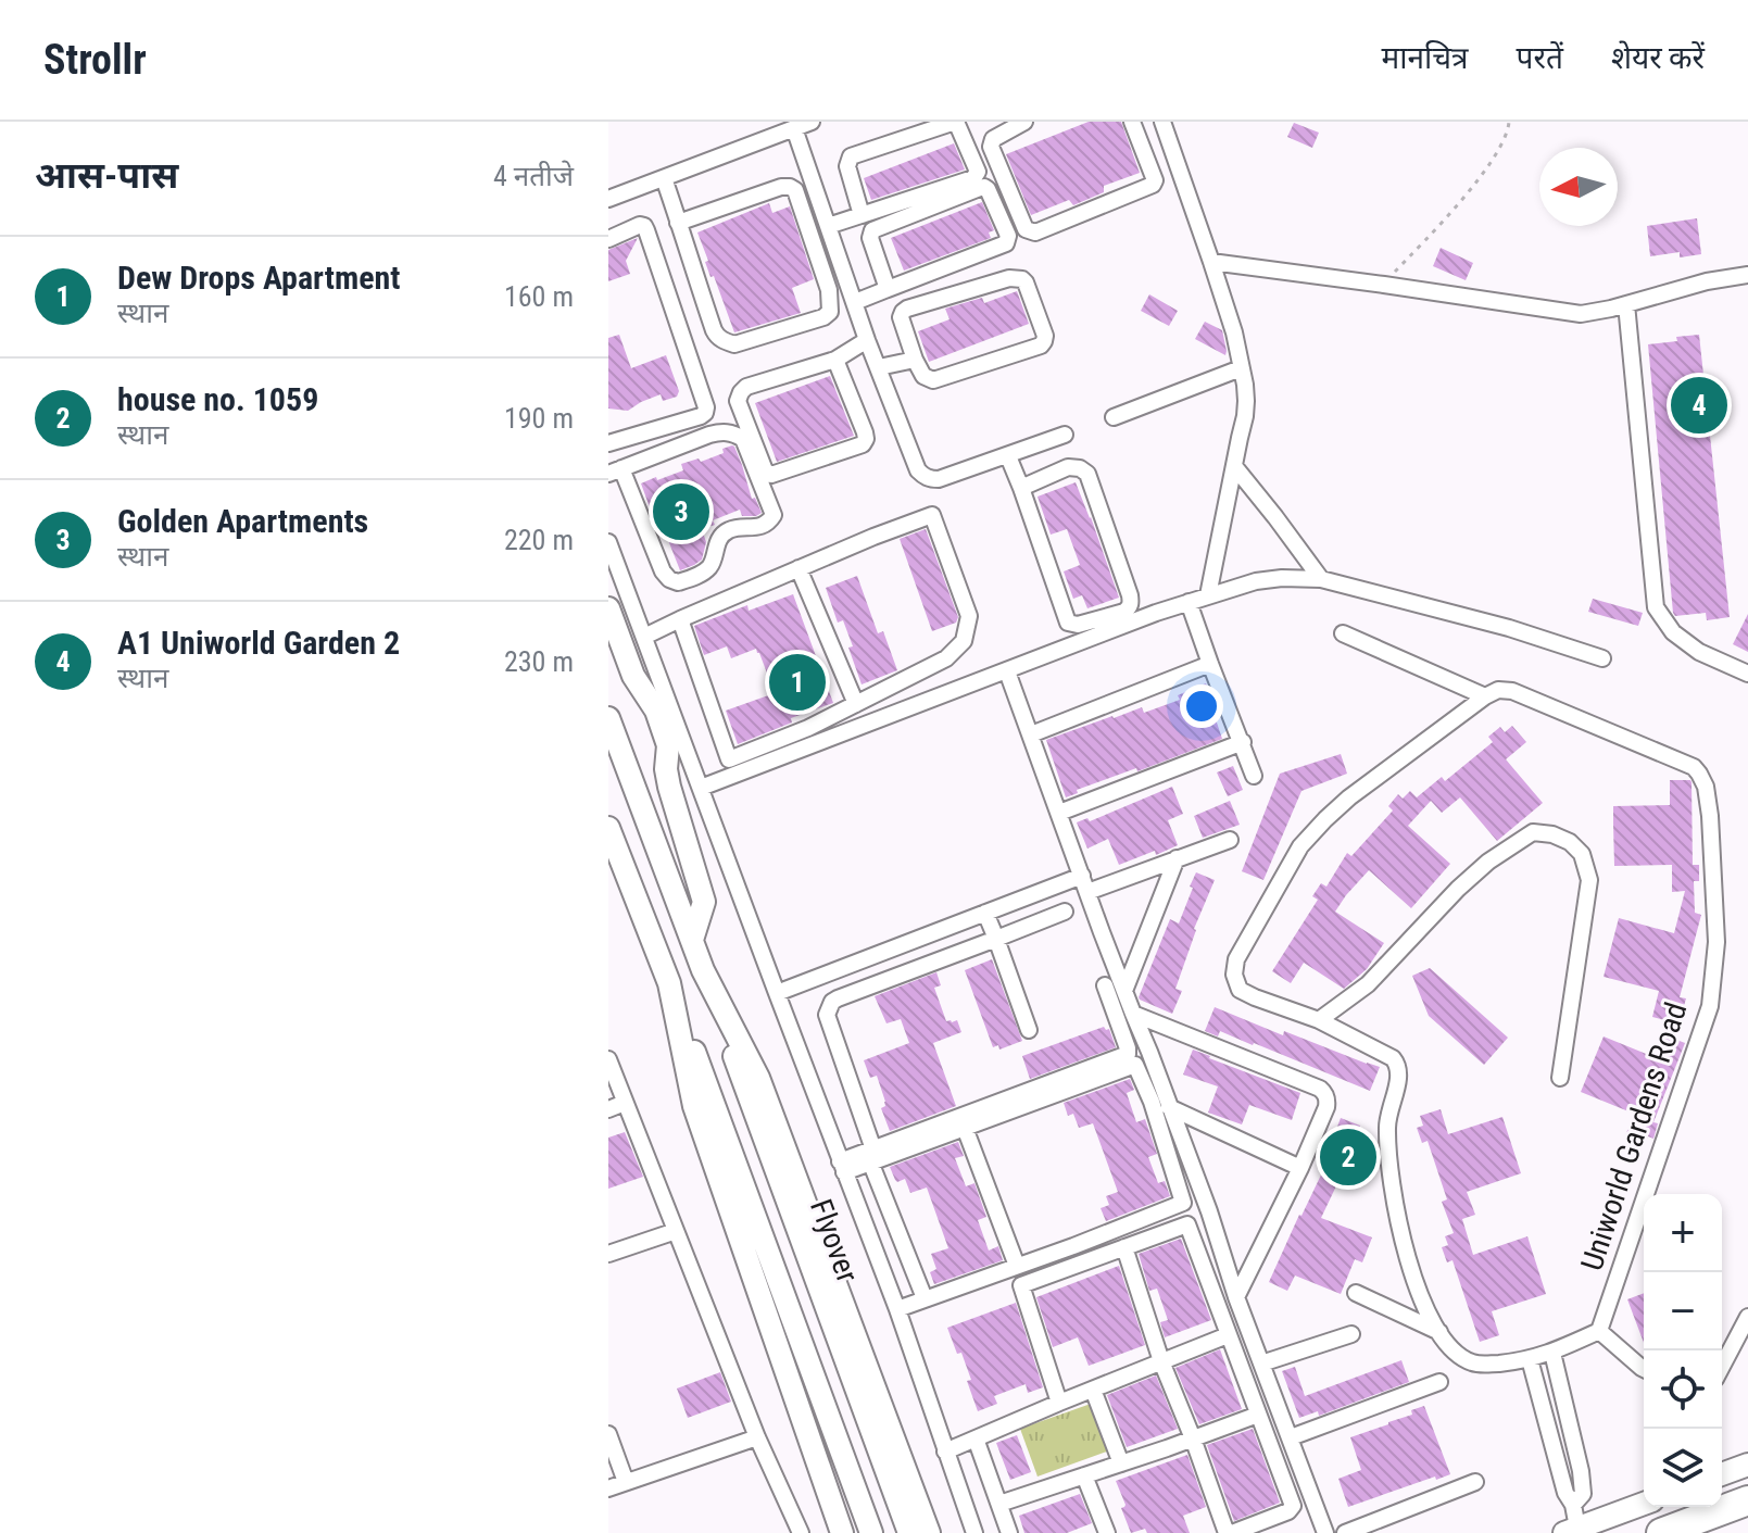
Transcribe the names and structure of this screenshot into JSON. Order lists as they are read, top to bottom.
{
  "streets": {
    "main road": ["Flyover"],
    "street": ["Uniworld Gardens Road"]
  },
  "north": "left",
  "page": {
    "header": "Strollr",
    "nav": ["मानचित्र", "परतें", "शेयर करें"],
    "heading": ["आस-पास", "4 नतीजे"],
    "list": [
      {
        "mark": "1",
        "name": "Dew Drops Apartment",
        "note": "स्थान",
        "value": "160 m"
      },
      {
        "mark": "2",
        "name": "house no. 1059",
        "note": "स्थान",
        "value": "190 m"
      },
      {
        "mark": "3",
        "name": "Golden Apartments",
        "note": "स्थान",
        "value": "220 m"
      },
      {
        "mark": "4",
        "name": "A1 Uniworld Garden 2",
        "note": "स्थान",
        "value": "230 m"
      }
    ],
    "pins": [
      "4",
      "3",
      "1",
      "2"
    ],
    "map_buttons": ["+", "−"]
  }
}
